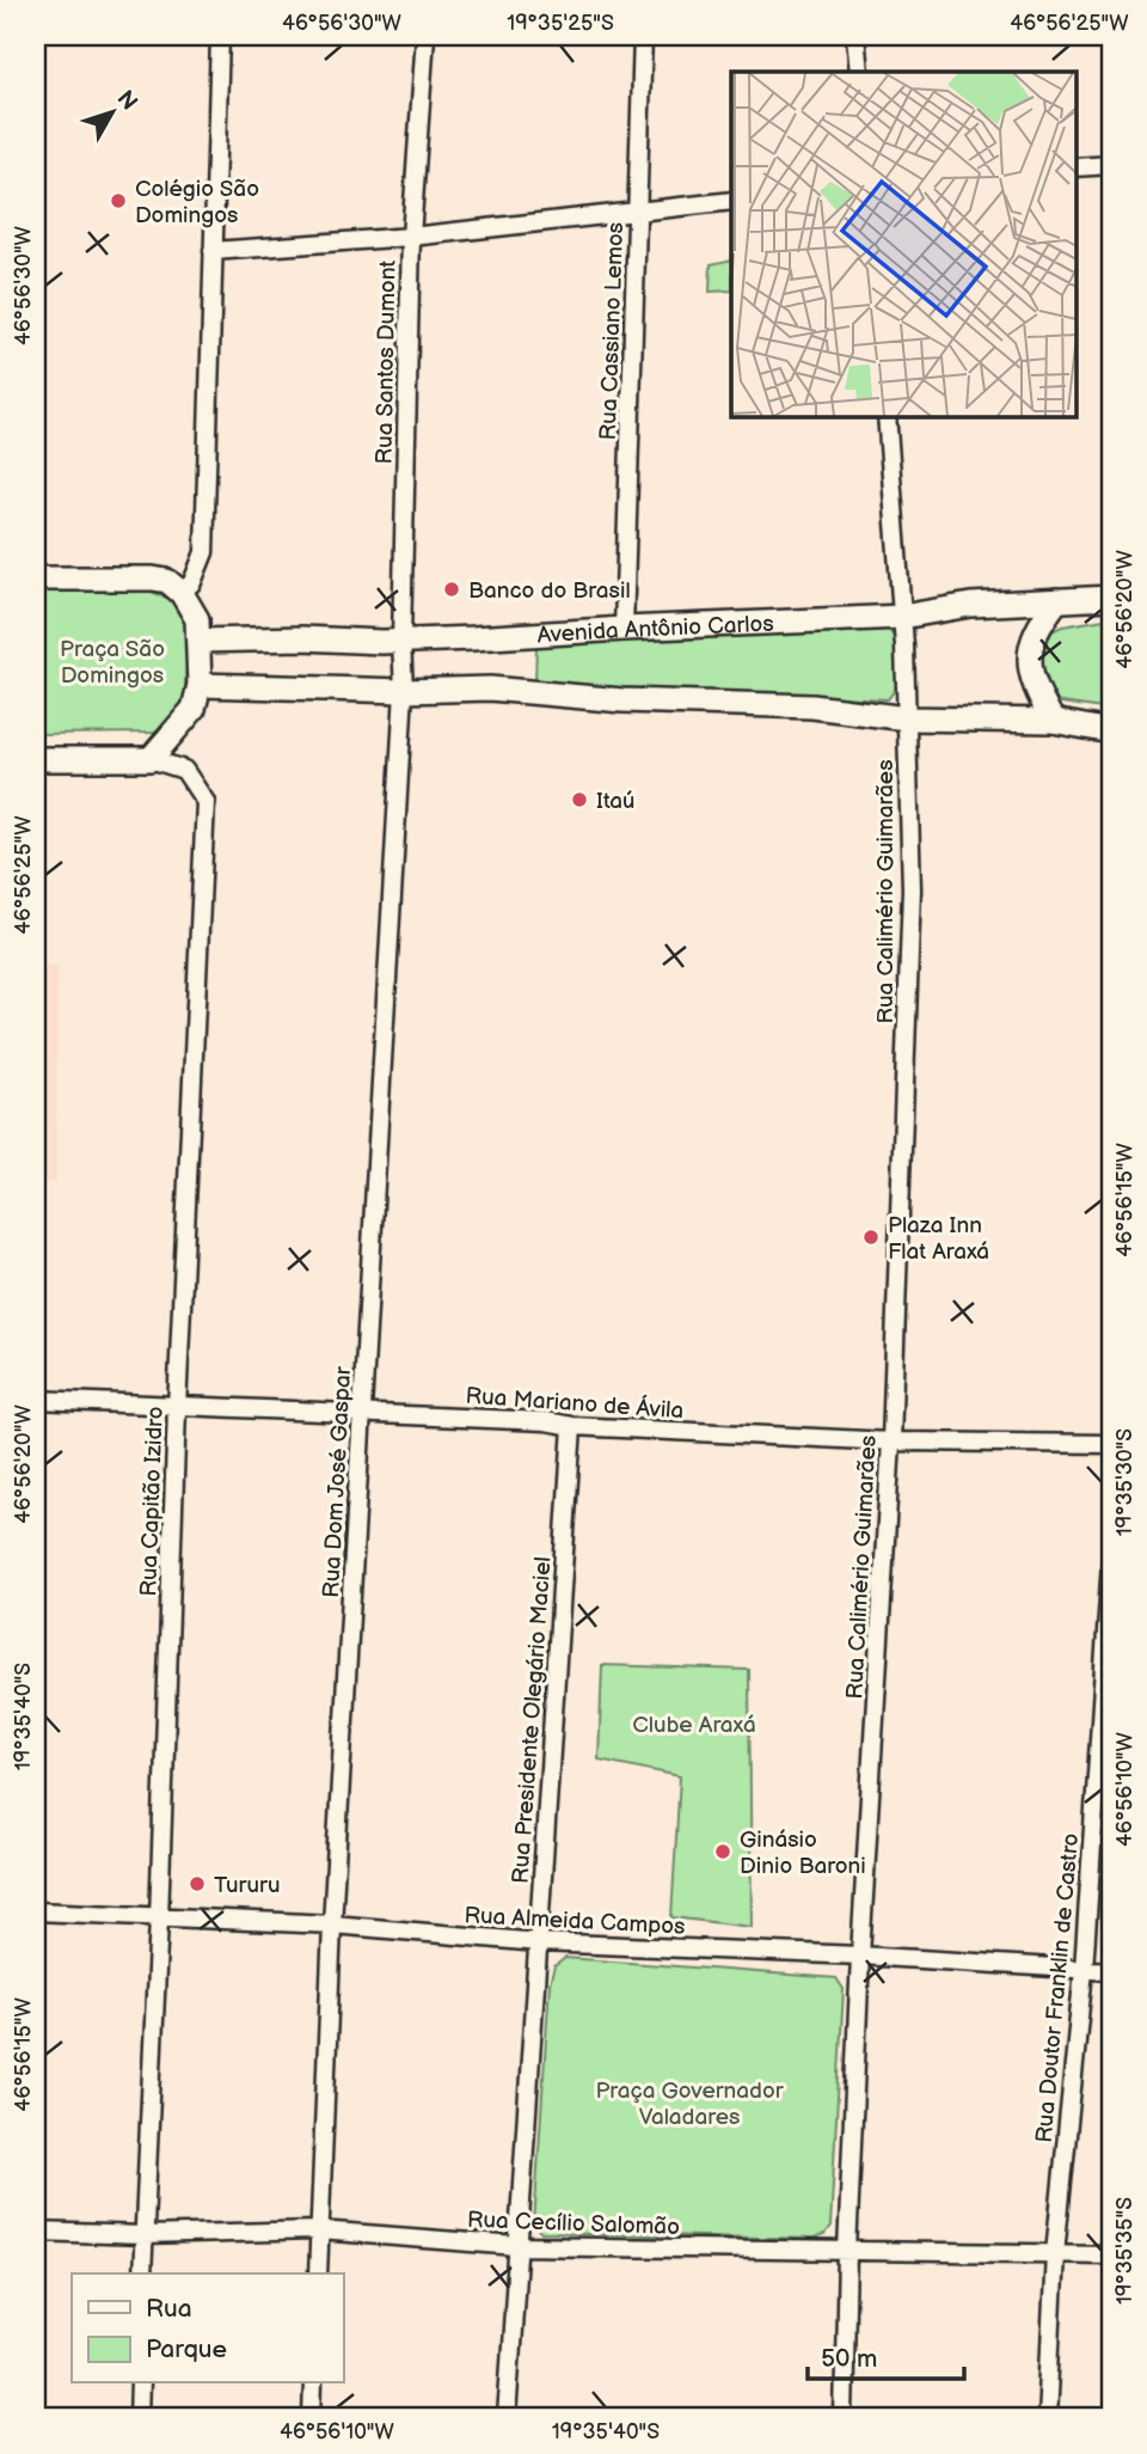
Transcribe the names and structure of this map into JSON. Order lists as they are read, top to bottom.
{
  "streets": {
    "main road": ["Avenida Antônio Carlos"],
    "street": [
      "Rua Cassiano Lemos",
      "Rua Santos Dumont",
      "Rua Calimério Guimarães",
      "Rua Mariano de Ávila",
      "Rua Dom José Gaspar",
      "Rua Capitão Izidro",
      "Rua Presidente Olegário Maciel",
      "Rua Almeida Campos",
      "Rua Doutor Franklin de Castro",
      "Rua Cecílio Salomão"
    ]
  },
  "crossings": [
    ["Rua Cassiano Lemos", "Avenida Antônio Carlos"],
    ["Rua Santos Dumont", "Avenida Antônio Carlos"],
    ["Rua Santos Dumont", "Rua Dom José Gaspar"],
    ["Avenida Antônio Carlos", "Rua Calimério Guimarães"],
    ["Rua Calimério Guimarães", "Rua Mariano de Ávila"],
    ["Rua Calimério Guimarães", "Rua Almeida Campos"],
    ["Rua Calimério Guimarães", "Rua Cecílio Salomão"],
    ["Rua Mariano de Ávila", "Rua Dom José Gaspar"],
    ["Rua Mariano de Ávila", "Rua Capitão Izidro"],
    ["Rua Mariano de Ávila", "Rua Presidente Olegário Maciel"],
    ["Rua Dom José Gaspar", "Rua Almeida Campos"],
    ["Rua Dom José Gaspar", "Rua Cecílio Salomão"],
    ["Rua Capitão Izidro", "Rua Almeida Campos"],
    ["Rua Capitão Izidro", "Rua Cecílio Salomão"],
    ["Rua Presidente Olegário Maciel", "Rua Almeida Campos"],
    ["Rua Presidente Olegário Maciel", "Rua Cecílio Salomão"],
    ["Rua Almeida Campos", "Rua Doutor Franklin de Castro"],
    ["Rua Doutor Franklin de Castro", "Rua Cecílio Salomão"]
  ],
  "parks": ["Praça São Domingos", "Clube Araxá", "Praça Governador Valadares"],
  "places": [
    "Colégio São Domingos",
    "Banco do Brasil",
    "Itaú",
    "Plaza Inn Flat Araxá",
    "Ginásio Dinio Baroni",
    "Tururu"
  ],
  "legend": ["Rua", "Parque"],
  "scale_bar": "50 m",
  "north": "top right",
  "coordinates": [
    "46°56'30\"W",
    "19°35'25\"S",
    "46°56'25\"W",
    "46°56'20\"W",
    "46°56'15\"W",
    "19°35'30\"S",
    "19°35'40\"S",
    "46°56'10\"W",
    "19°35'35\"S"
  ]
}
